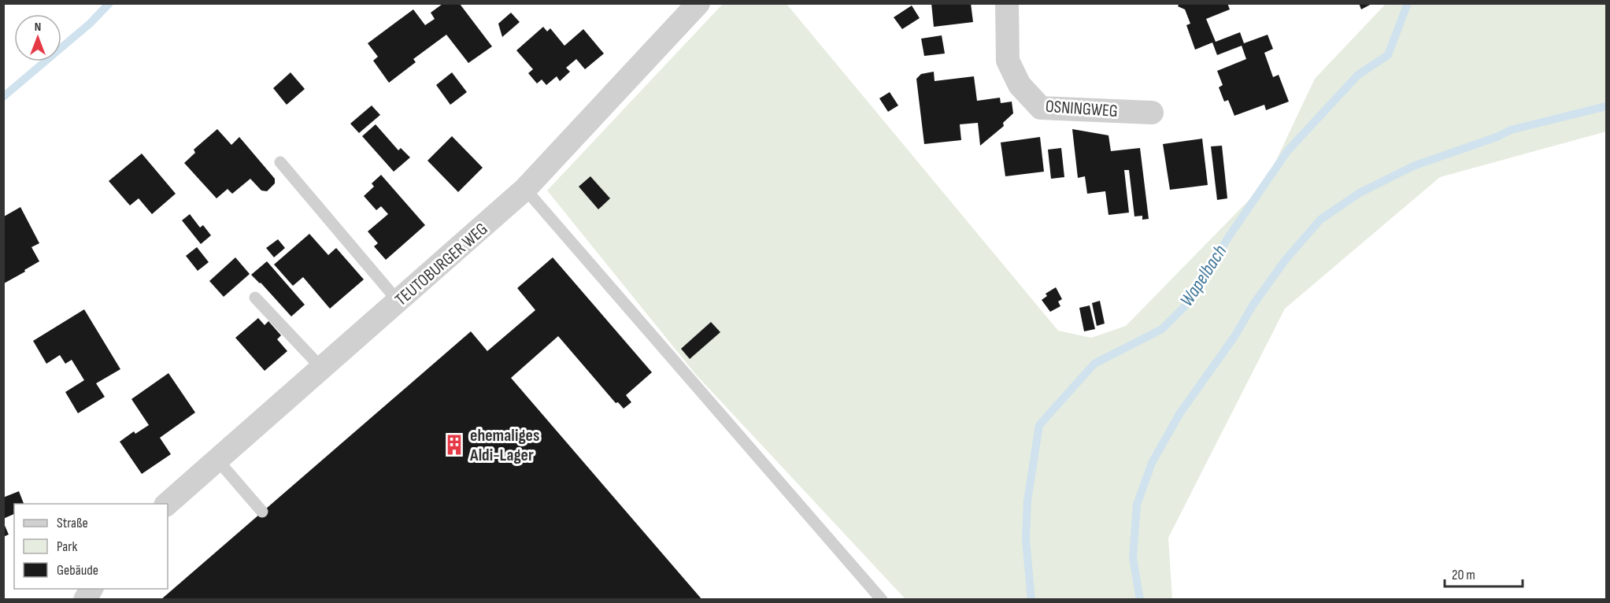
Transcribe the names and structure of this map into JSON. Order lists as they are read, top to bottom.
{
  "streets": {
    "street": ["OSNINGWEG", "TEUTOBURGER WEG"]
  },
  "water": ["Wapelbach"],
  "places": {
    "building": ["ehemaliges Aldi-Lager"]
  },
  "legend": ["Straße", "Park", "Gebäude"],
  "scale_bar": "20 m",
  "north": "top"
}
